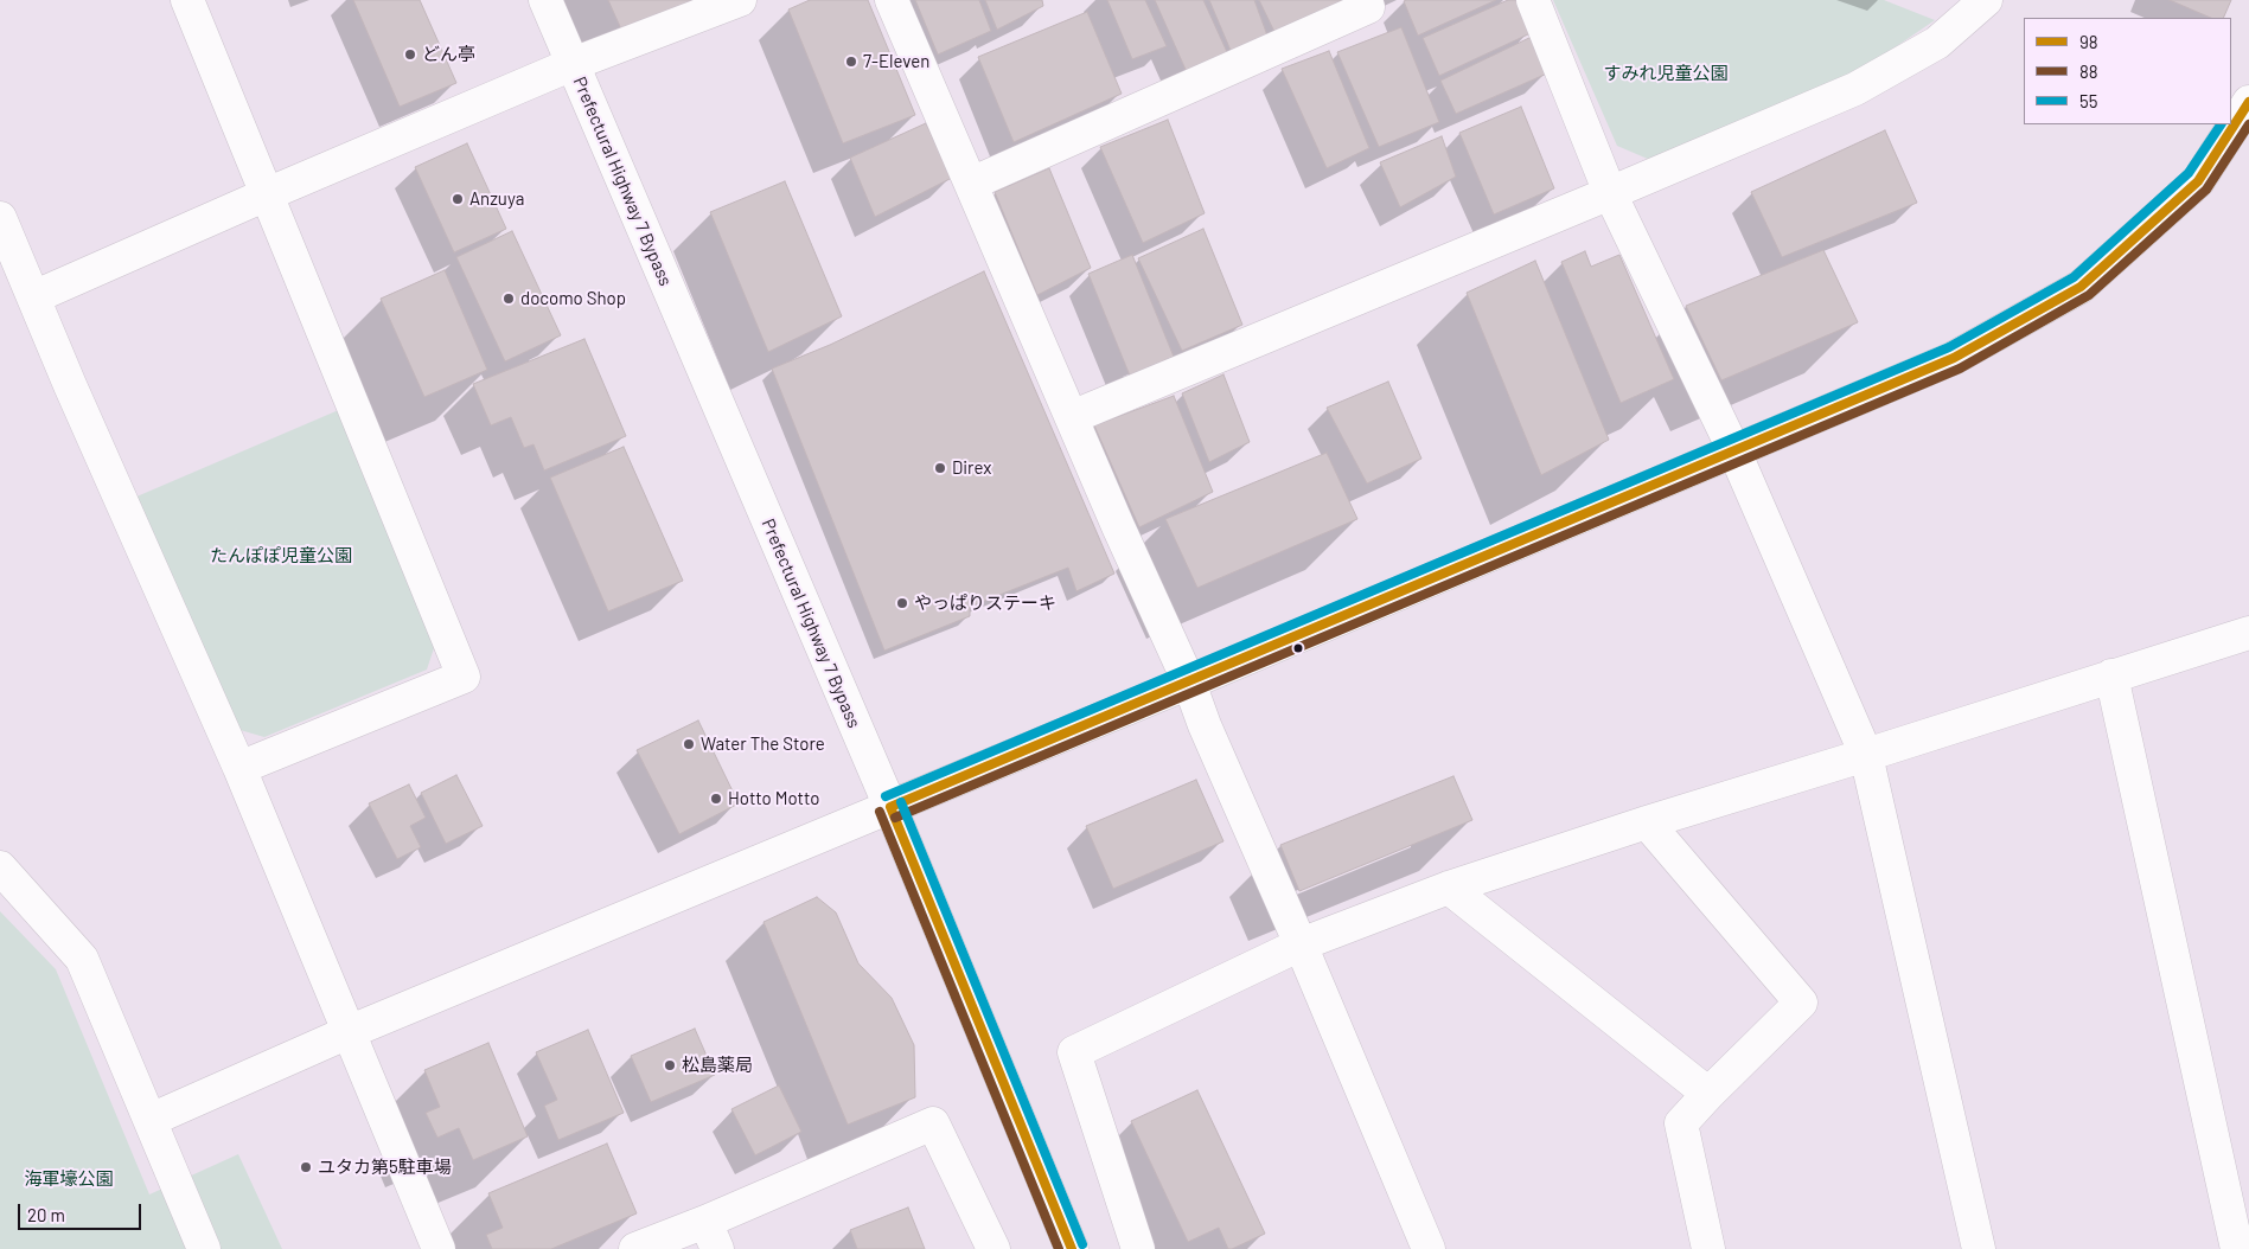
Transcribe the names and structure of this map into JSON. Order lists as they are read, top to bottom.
{
  "streets": {
    "street": ["Prefectural Highway 7 Bypass"]
  },
  "parks": ["すみれ児童公園", "たんぽぽ児童公園", "海軍壕公園"],
  "places": [
    "どん亭",
    "7-Eleven",
    "Anzuya",
    "docomo Shop",
    "Direx",
    "やっぱりステーキ",
    "Water The Store",
    "Hotto Motto",
    "松島薬局",
    "ユタカ第5駐車場"
  ],
  "lines": ["transit line 98", "transit line 88", "transit line 55"],
  "legend": ["98", "88", "55"],
  "scale_bar": "20 m"
}
